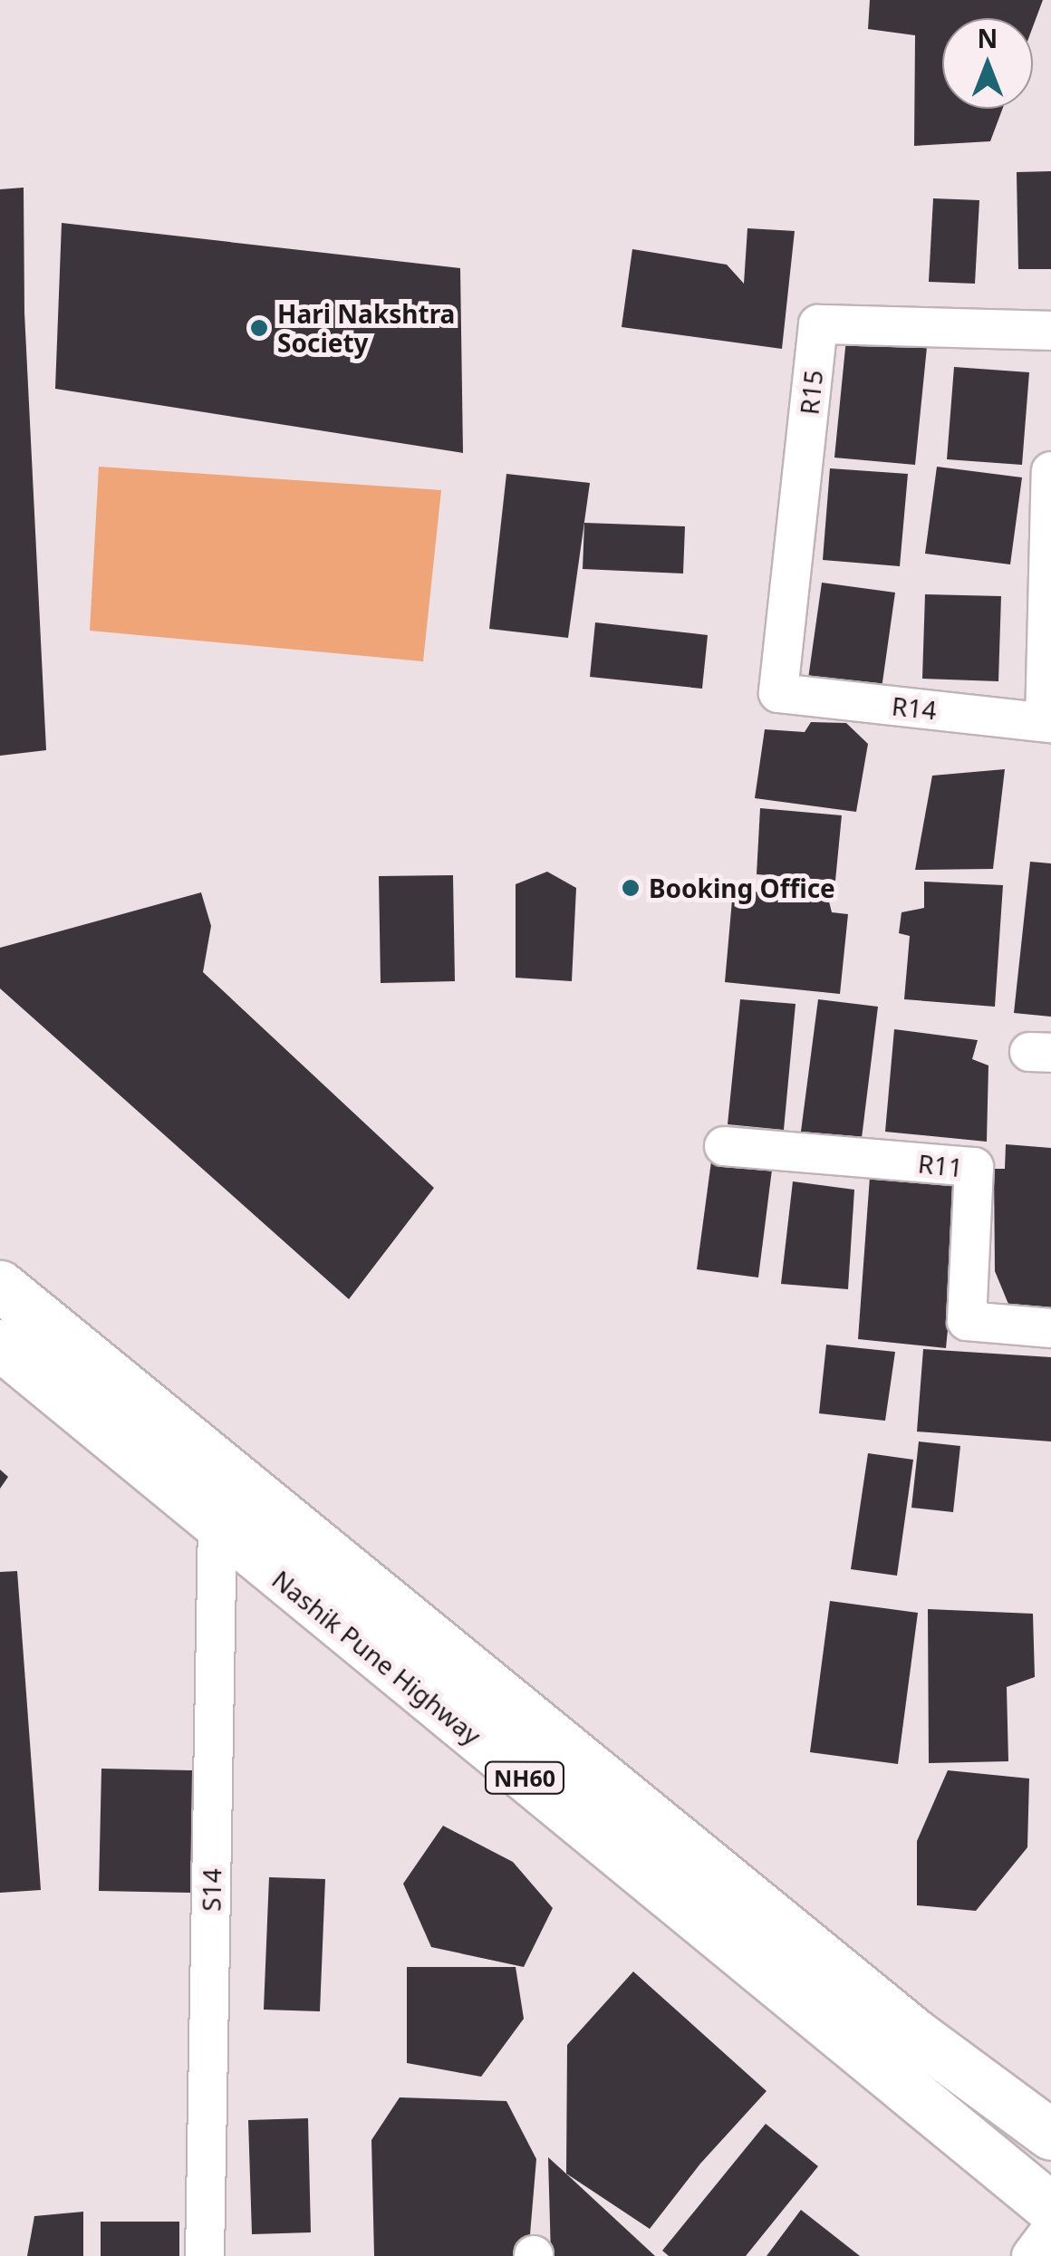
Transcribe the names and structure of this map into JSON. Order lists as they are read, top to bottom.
{
  "streets": {
    "highway": ["Nashik Pune Highway", "NH60"],
    "street": [
      "R15",
      "R14",
      "R11",
      "S14"
    ]
  },
  "crossings": [
    ["R15", "R14"],
    ["Nashik Pune Highway", "S14"]
  ],
  "places": ["Hari Nakshtra Society", "Booking Office"],
  "north": "top"
}
